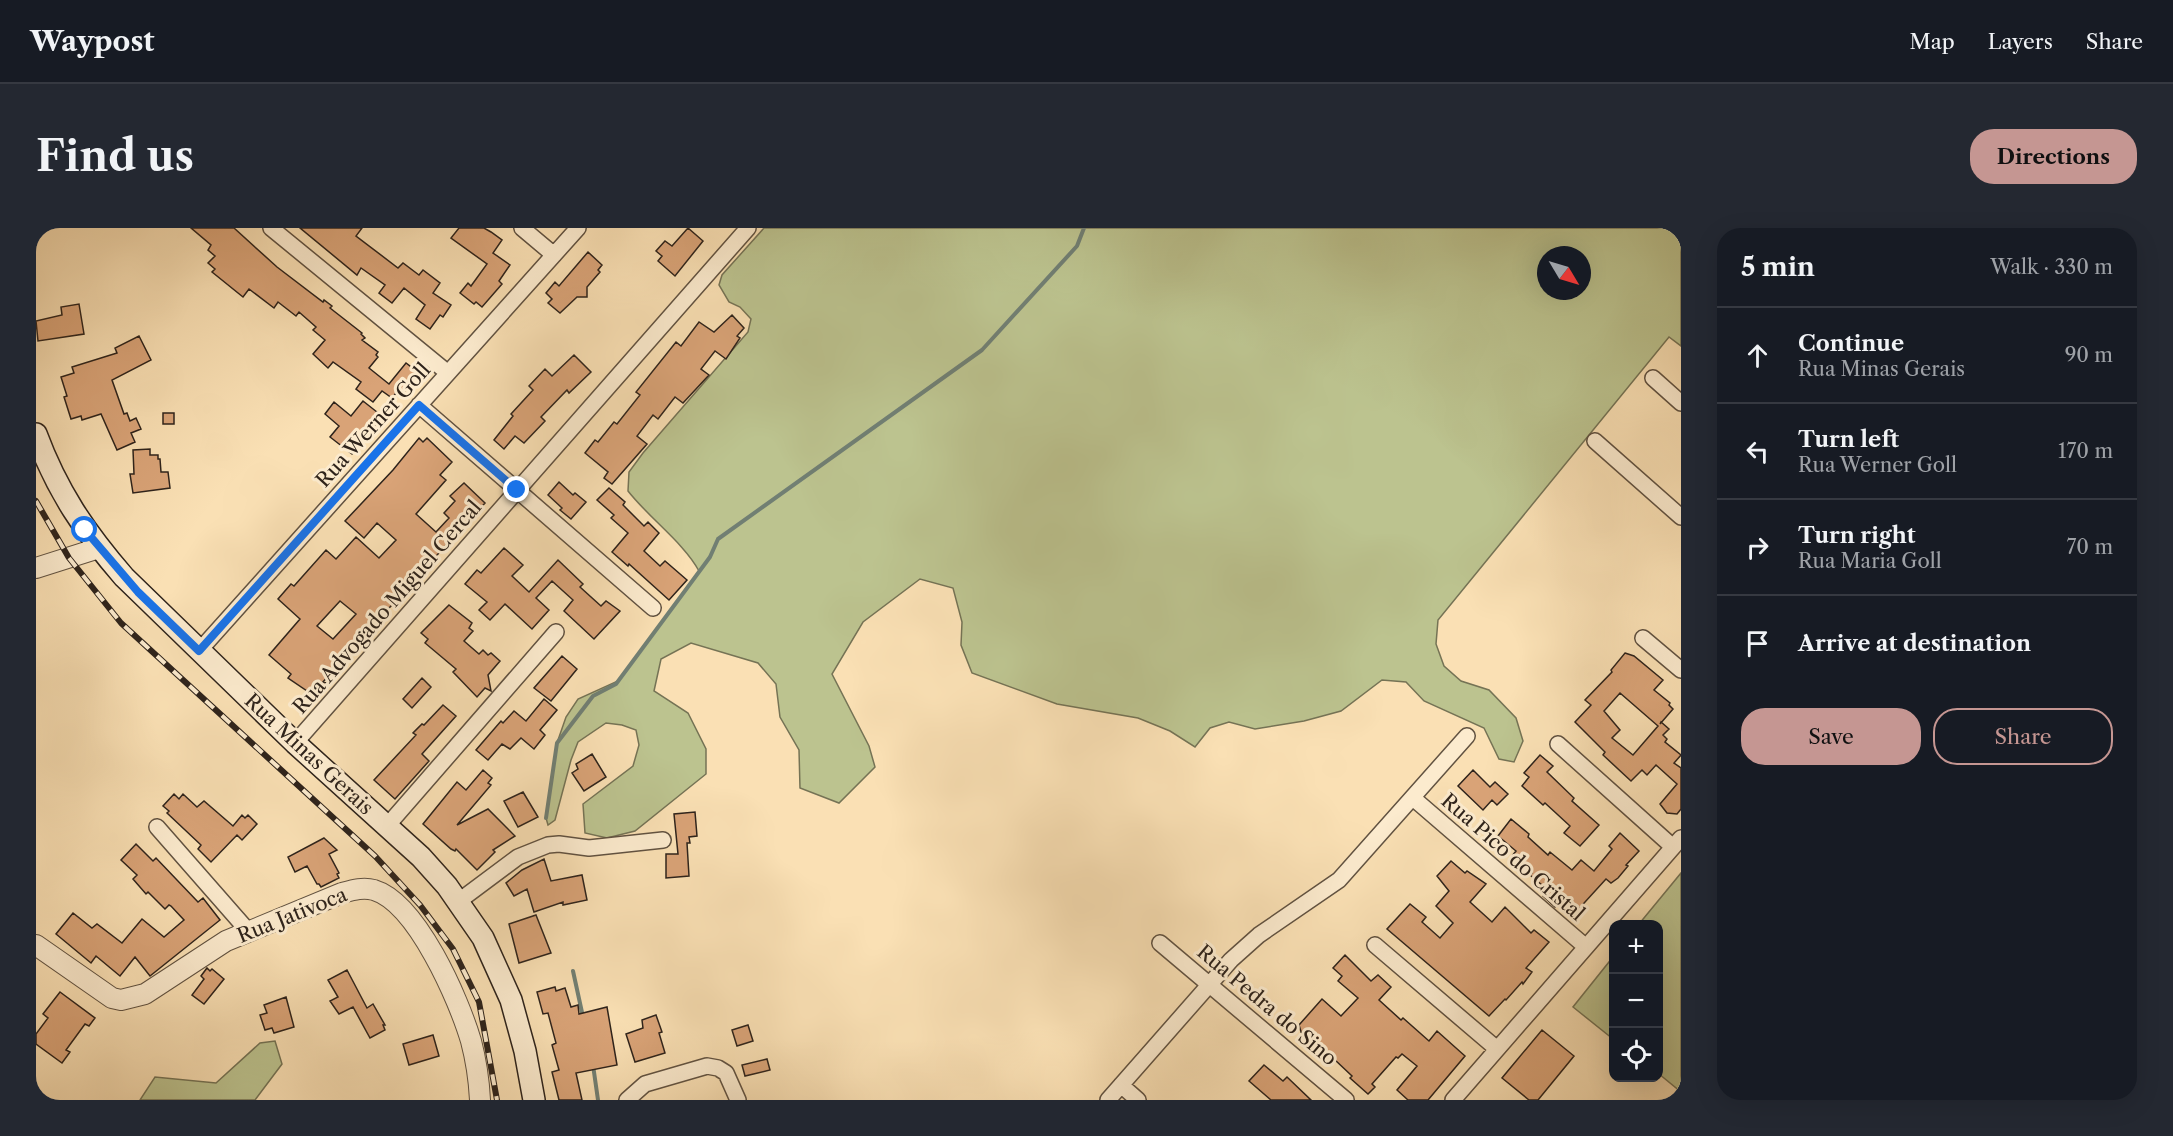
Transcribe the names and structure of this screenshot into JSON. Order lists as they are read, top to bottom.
{
  "streets": {
    "main road": ["Rua Minas Gerais"],
    "street": [
      "Rua Werner Goll",
      "Rua Advogado Miguel Cercal",
      "Rua Pico do Cristal",
      "Rua Jativoca",
      "Rua Pedra do Sino"
    ]
  },
  "crossings": [
    ["Rua Werner Goll", "Rua Minas Gerais"],
    ["Rua Advogado Miguel Cercal", "Rua Minas Gerais"]
  ],
  "north": "bottom right",
  "page": {
    "header": "Waypost",
    "nav": ["Map", "Layers", "Share"],
    "buttons": [
      "Directions",
      ["Save", "Share"]
    ],
    "title": "Find us",
    "heading": ["5 min", "Walk · 330 m"],
    "list": [
      ["Continue", "Rua Minas Gerais", "90 m"],
      ["Turn left", "Rua Werner Goll", "170 m"],
      ["Turn right", "Rua Maria Goll", "70 m"],
      "Arrive at destination"
    ],
    "map_buttons": ["+", "−"]
  }
}
